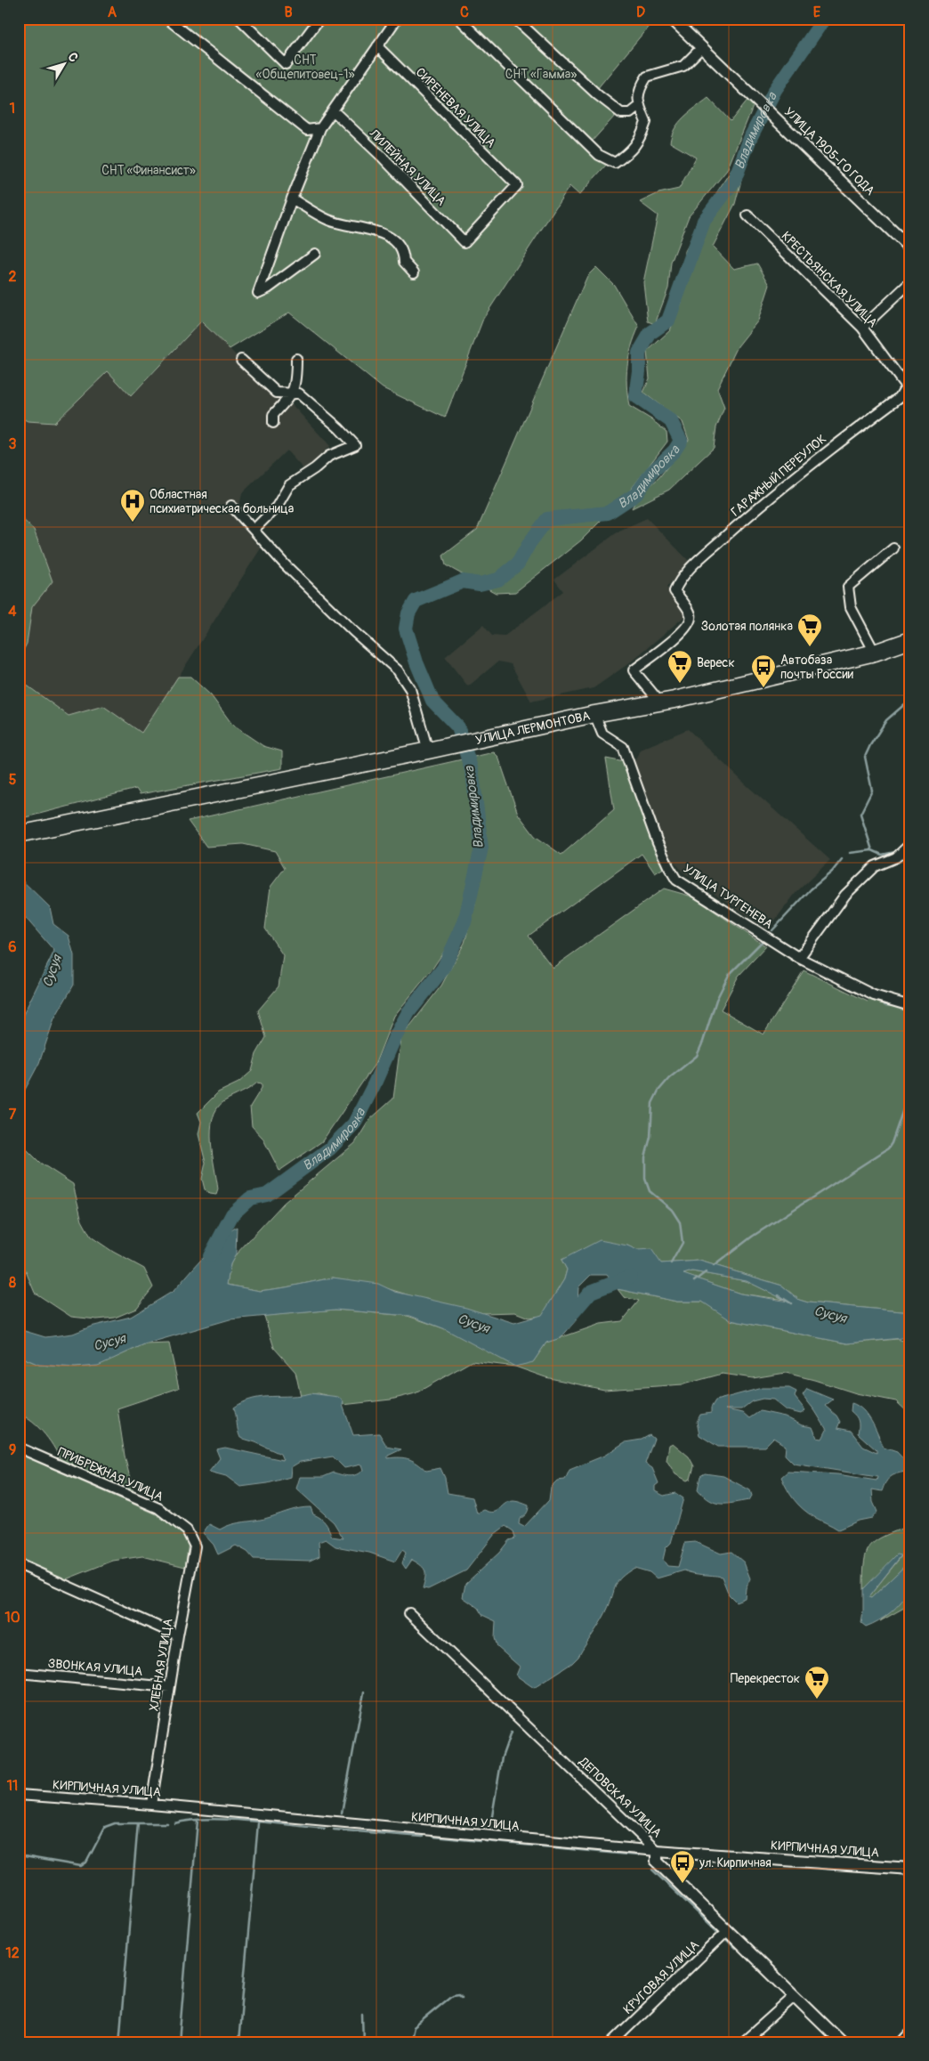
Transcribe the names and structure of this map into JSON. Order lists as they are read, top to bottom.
{
  "streets": {
    "highway": ["УЛИЦА ЛЕРМОНТОВА"],
    "street": [
      "СИРЕНЕВАЯ УЛИЦА",
      "УЛИЦА 1905-ГО ГОДА",
      "ЛИЛЕЙНАЯ УЛИЦА",
      "КРЕСТЬЯНСКАЯ УЛИЦА",
      "ГАРАЖНЫЙ ПЕРЕУЛОК",
      "УЛИЦА ТУРГЕНЕВА",
      "ПРИБРЕЖНАЯ УЛИЦА",
      "ХЛЕБНАЯ УЛИЦА",
      "ЗВОНКАЯ УЛИЦА",
      "КИРПИЧНАЯ УЛИЦА",
      "ДЕПОВСКАЯ УЛИЦА",
      "КРУГОВАЯ УЛИЦА"
    ]
  },
  "crossings": [
    ["СИРЕНЕВАЯ УЛИЦА", "ЛИЛЕЙНАЯ УЛИЦА"],
    ["КРЕСТЬЯНСКАЯ УЛИЦА", "ГАРАЖНЫЙ ПЕРЕУЛОК"],
    ["ГАРАЖНЫЙ ПЕРЕУЛОК", "УЛИЦА ЛЕРМОНТОВА"],
    ["УЛИЦА ЛЕРМОНТОВА", "УЛИЦА ТУРГЕНЕВА"],
    ["ПРИБРЕЖНАЯ УЛИЦА", "ХЛЕБНАЯ УЛИЦА"],
    ["ХЛЕБНАЯ УЛИЦА", "ЗВОНКАЯ УЛИЦА"],
    ["ХЛЕБНАЯ УЛИЦА", "КИРПИЧНАЯ УЛИЦА"],
    ["КИРПИЧНАЯ УЛИЦА", "ДЕПОВСКАЯ УЛИЦА"],
    ["ДЕПОВСКАЯ УЛИЦА", "КРУГОВАЯ УЛИЦА"]
  ],
  "water": ["Владимировка", "Сусуя"],
  "parks": ["СНТ «Общепитовец-1»", "СНТ «Гамма»", "СНТ «Финансист»"],
  "places": {
    "hospital": ["Областная психиатрическая больница"],
    "supermarket": ["Золотая полянка", "Вереск", "Перекресток"],
    "bus stop": ["Автобаза почты России", "ул. Кирпичная"]
  },
  "north": "top right",
  "grid": {
    "columns": [
      "A",
      "B",
      "C",
      "D",
      "E"
    ],
    "rows": [
      "1",
      "2",
      "3",
      "4",
      "5",
      "6",
      "7",
      "8",
      "9",
      "10",
      "11",
      "12"
    ]
  }
}
